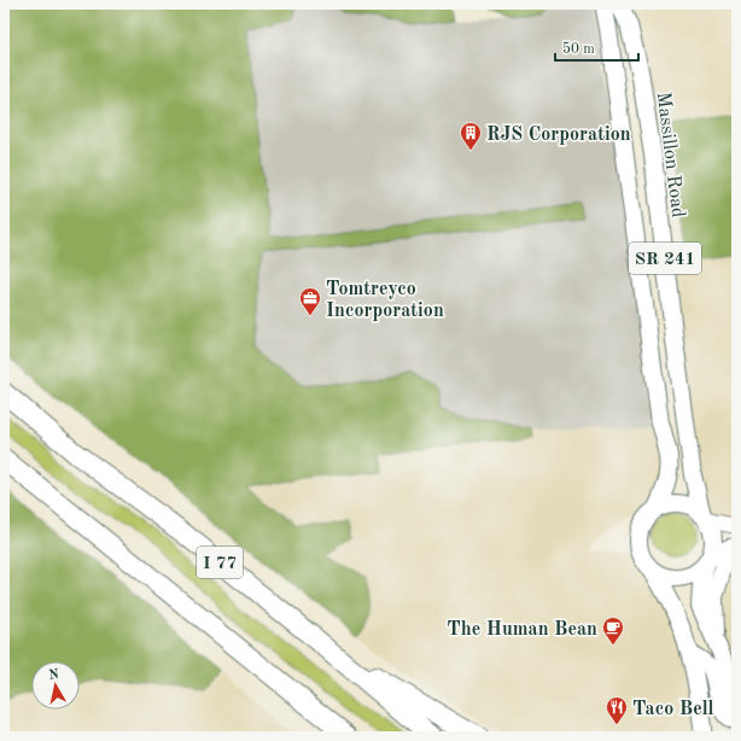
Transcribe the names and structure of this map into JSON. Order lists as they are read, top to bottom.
{
  "streets": {
    "highway": ["I 77"],
    "main road": ["Massillon Road", "SR 241"]
  },
  "places": {
    "building": ["RJS Corporation"],
    "office": ["Tomtreyco Incorporation"],
    "cafe": ["The Human Bean"],
    "restaurant": ["Taco Bell"]
  },
  "scale_bar": "50 m",
  "north": "top"
}
